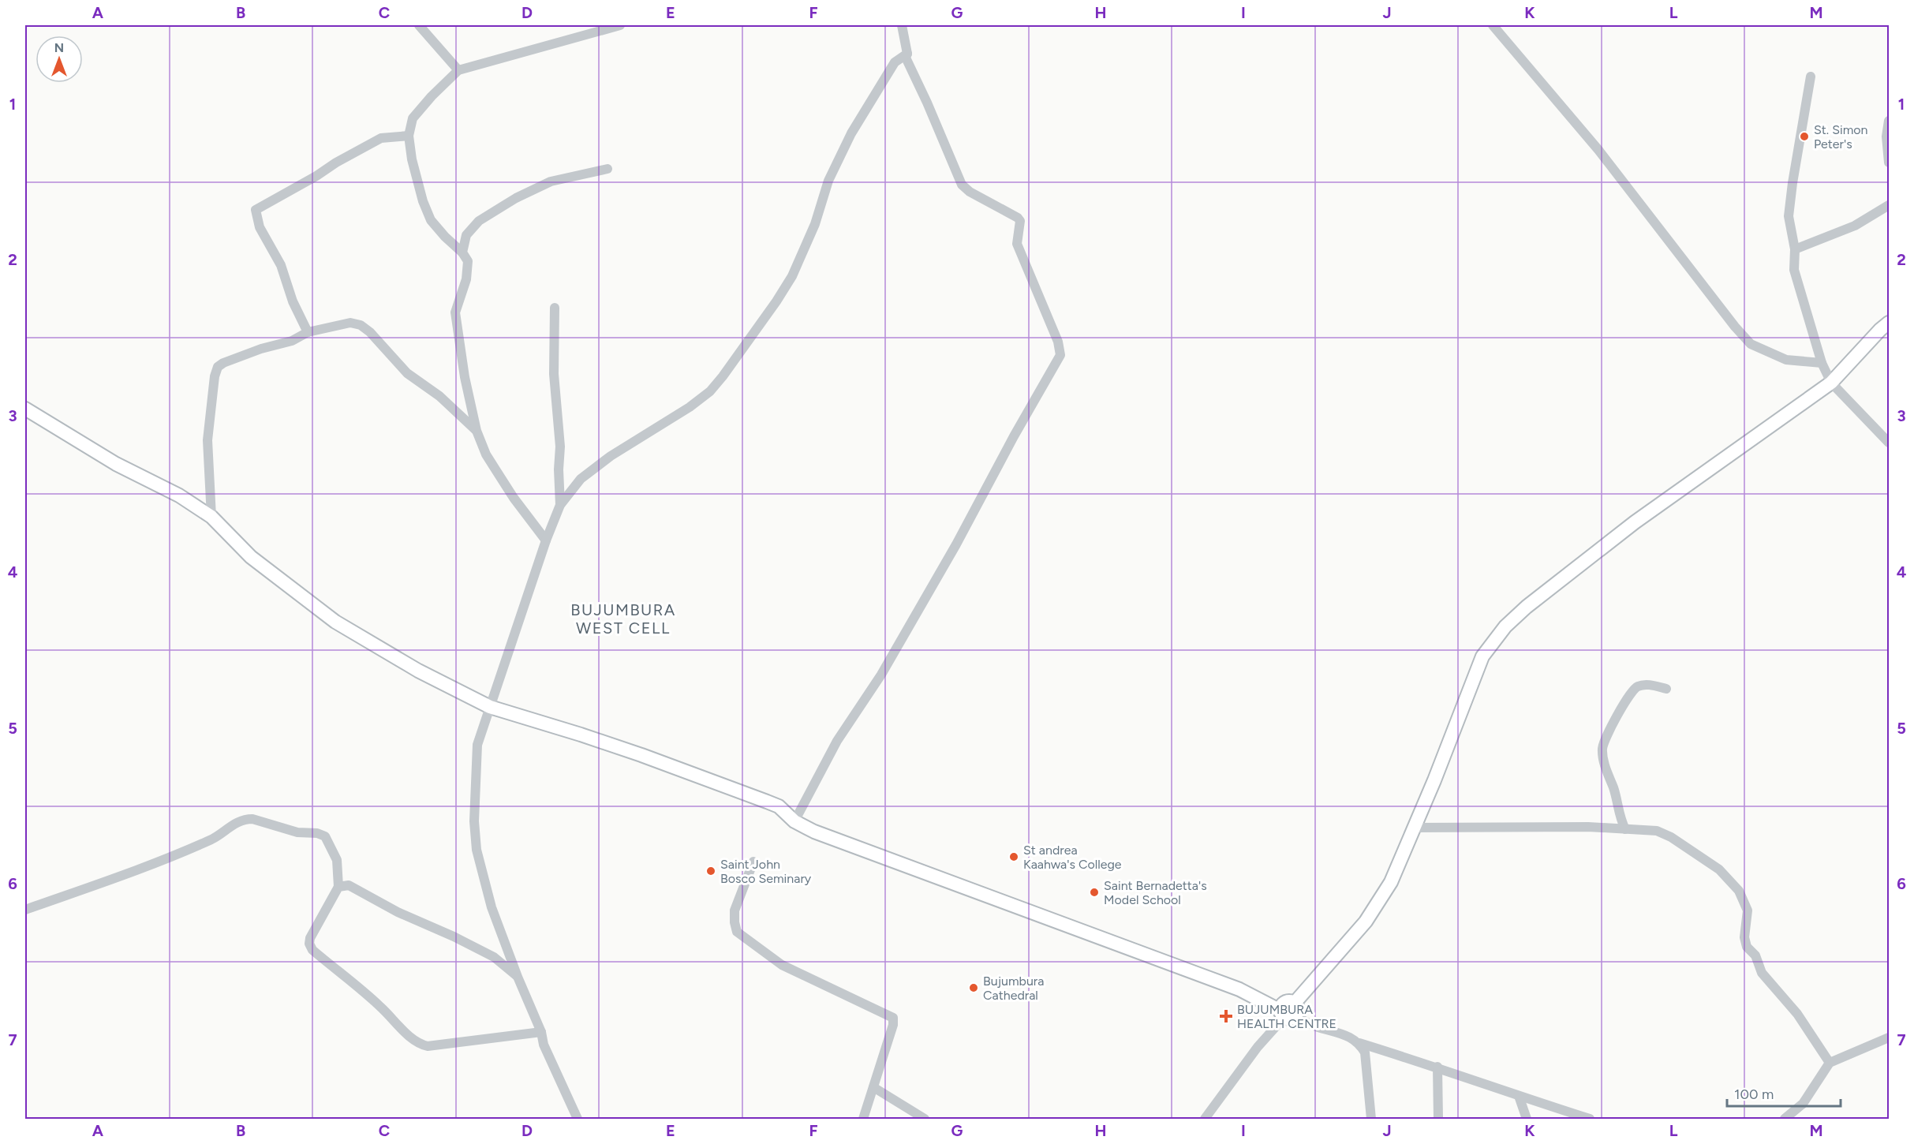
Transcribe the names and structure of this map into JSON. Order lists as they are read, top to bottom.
{
  "districts": ["BUJUMBURA WEST CELL"],
  "places": {
    "other": [
      "St. Simon Peter's",
      "St andrea Kaahwa's College",
      "Saint John Bosco Seminary",
      "Saint Bernadetta's Model School",
      "Bujumbura Cathedral"
    ],
    "health": ["BUJUMBURA HEALTH CENTRE"]
  },
  "scale_bar": "100 m",
  "north": "top",
  "grid": {
    "columns": [
      "A",
      "B",
      "C",
      "D",
      "E",
      "F",
      "G",
      "H",
      "I",
      "J",
      "K",
      "L",
      "M"
    ],
    "rows": [
      "1",
      "2",
      "3",
      "4",
      "5",
      "6",
      "7"
    ]
  }
}
